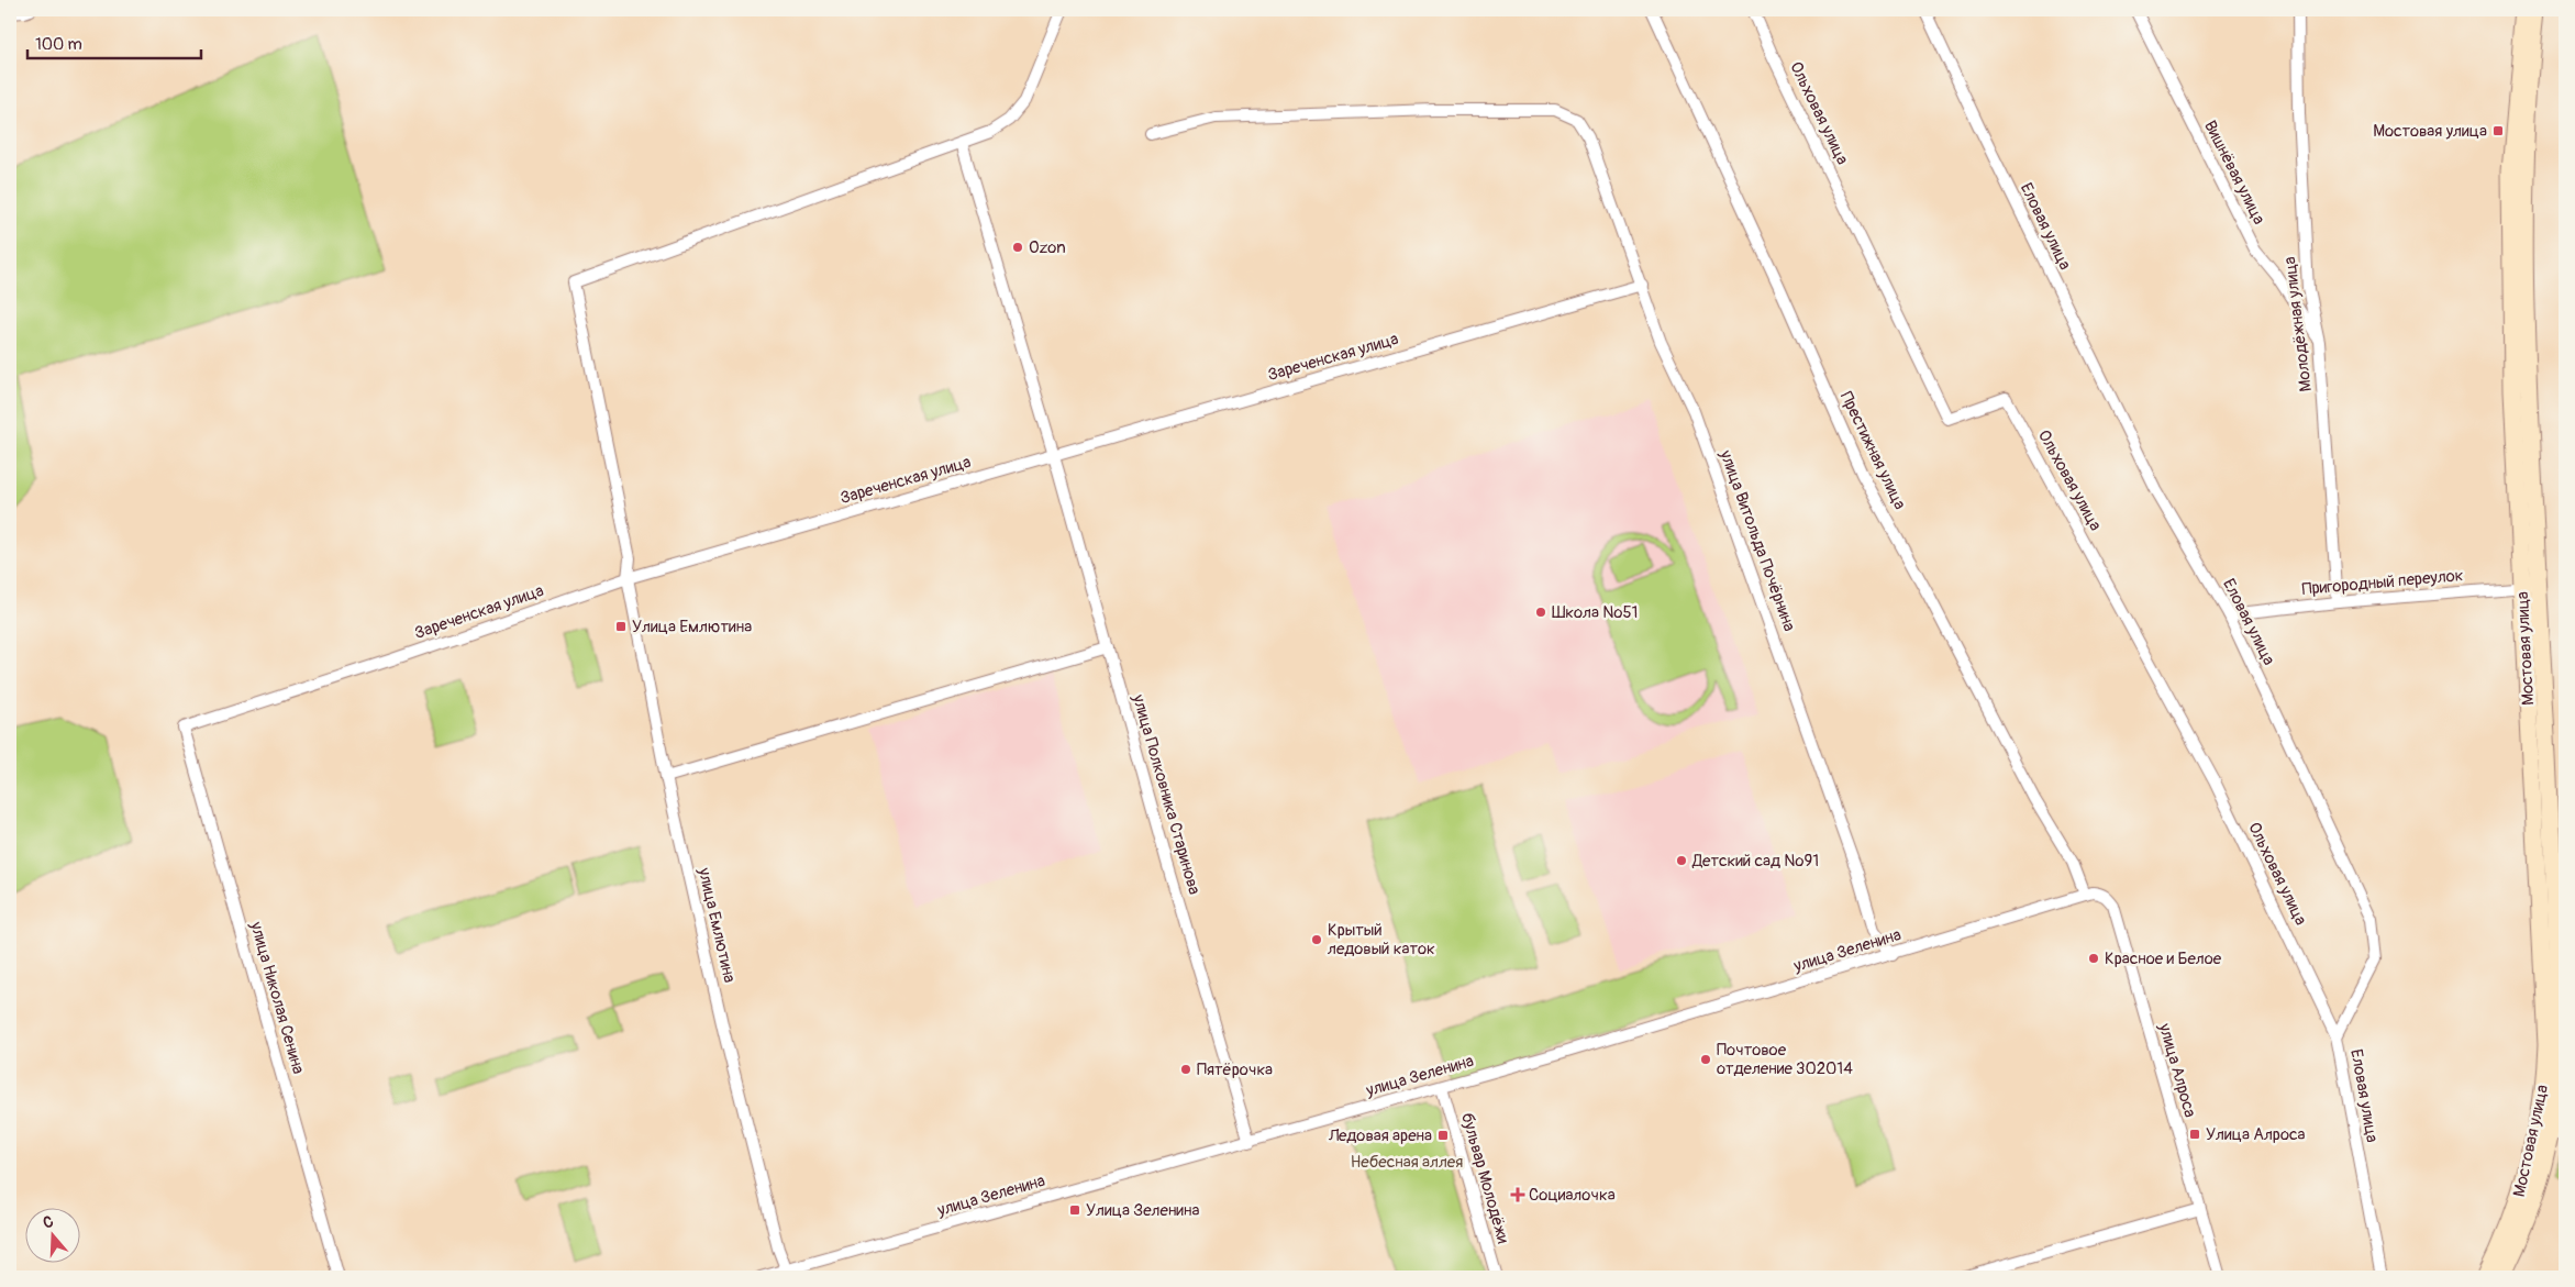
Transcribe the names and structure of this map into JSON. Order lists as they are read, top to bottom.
{
  "streets": {
    "main road": ["Мостовая улица"],
    "street": [
      "Ольховая улица",
      "Вишнёвая улица",
      "Еловая улица",
      "Молодёжная улица",
      "Зареченская улица",
      "Престижная улица",
      "улица Витольда Почёрнина",
      "Пригородный переулок",
      "улица Полковника Старинова",
      "улица Емлютина",
      "улица Зеленина",
      "улица Николая Сенина",
      "улица Алроса",
      "бульвар Молодёжи"
    ]
  },
  "crossings": [
    ["Ольховая улица", "Еловая улица"],
    ["Вишнёвая улица", "Молодёжная улица"],
    ["Еловая улица", "Пригородный переулок"],
    ["Молодёжная улица", "Пригородный переулок"],
    ["Зареченская улица", "улица Витольда Почёрнина"],
    ["Зареченская улица", "улица Полковника Старинова"],
    ["Зареченская улица", "улица Емлютина"],
    ["Зареченская улица", "улица Николая Сенина"],
    ["Престижная улица", "улица Зеленина"],
    ["Престижная улица", "улица Алроса"],
    ["улица Витольда Почёрнина", "улица Зеленина"],
    ["Пригородный переулок", "Мостовая улица"],
    ["улица Полковника Старинова", "улица Емлютина"],
    ["улица Полковника Старинова", "улица Зеленина"],
    ["улица Емлютина", "улица Зеленина"],
    ["улица Зеленина", "улица Алроса"],
    ["улица Зеленина", "бульвар Молодёжи"]
  ],
  "parks": ["Небесная аллея"],
  "places": {
    "transit": [
      "Мостовая улица",
      "Улица Емлютина",
      "Улица Алроса",
      "Ледовая арена",
      "Улица Зеленина"
    ],
    "other": [
      "Ozon",
      "Школа №51",
      "Детский сад №91",
      "Крытый ледовый каток",
      "Красное и Белое",
      "Почтовое отделение 302014",
      "Пятёрочка"
    ],
    "health": ["Социалочка"]
  },
  "scale_bar": "100 m",
  "north": "top"
}
